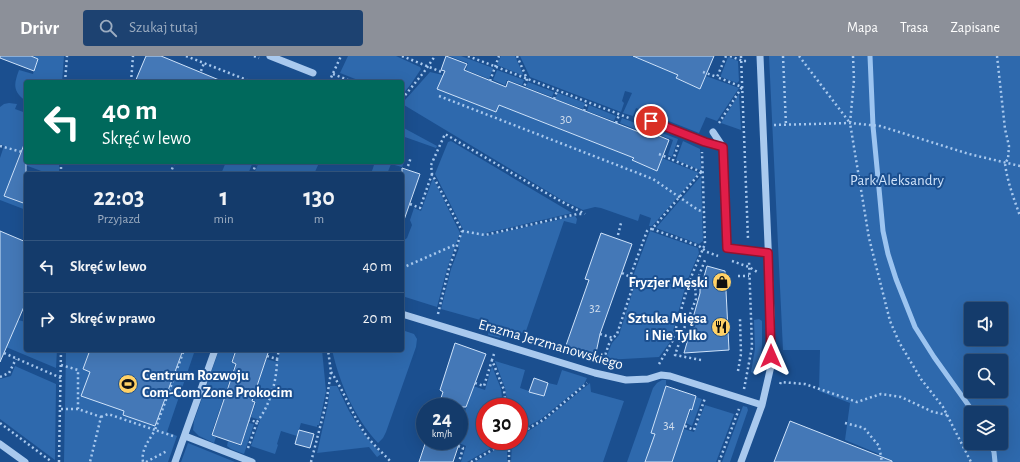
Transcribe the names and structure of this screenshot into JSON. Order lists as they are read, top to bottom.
{
  "streets": {
    "street": ["Erazma Jerzmanowskiego"]
  },
  "parks": ["Park Aleksandry"],
  "places": {
    "shop": ["Fryzjer Męski"],
    "restaurant": ["Sztuka Mięsa i Nie Tylko"],
    "sports": ["Centrum Rozwoju Com-Com Zone Prokocim"]
  },
  "house_numbers": ["30", "32", "34"],
  "page": {
    "header": "Drivr",
    "search": "Szukaj tutaj",
    "nav": ["Mapa", "Trasa", "Zapisane"],
    "turn": ["40 m", "Skręć w lewo"],
    "eta": [
      "22:03",
      "Przyjazd",
      "1",
      "min",
      "130",
      "m"
    ],
    "list": [
      {
        "name": "Skręć w lewo",
        "value": "40 m"
      },
      {
        "name": "Skręć w prawo",
        "value": "20 m"
      }
    ],
    "speed": "24 km/h",
    "limit": "30"
  }
}
